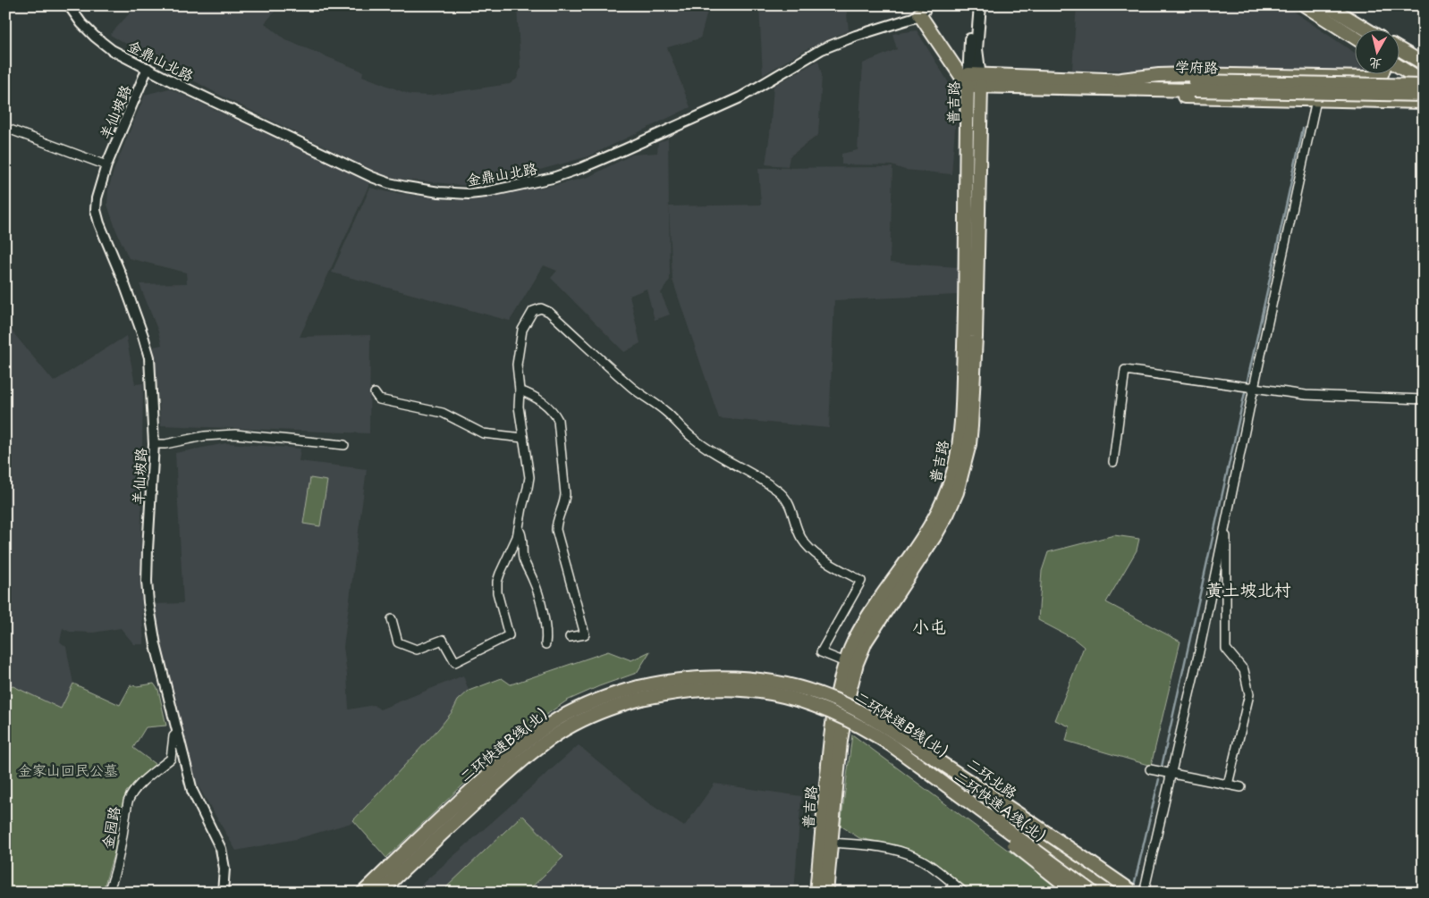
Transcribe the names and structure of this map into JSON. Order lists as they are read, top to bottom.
{
  "streets": {
    "main road": [
      "学府路",
      "普吉路",
      "二环快速B线(北)",
      "二环北路",
      "二环快速A线(北)"
    ],
    "street": ["金鼎山北路", "羊仙坡路", "金园路"]
  },
  "crossings": [
    ["金鼎山北路", "羊仙坡路"],
    ["学府路", "普吉路"],
    ["普吉路", "二环北路"],
    ["羊仙坡路", "金园路"],
    ["二环快速B线(北)", "二环快速A线(北)"]
  ],
  "districts": ["黄土坡北村", "小屯"],
  "parks": ["金家山回民公墓"],
  "north": "bottom"
}
